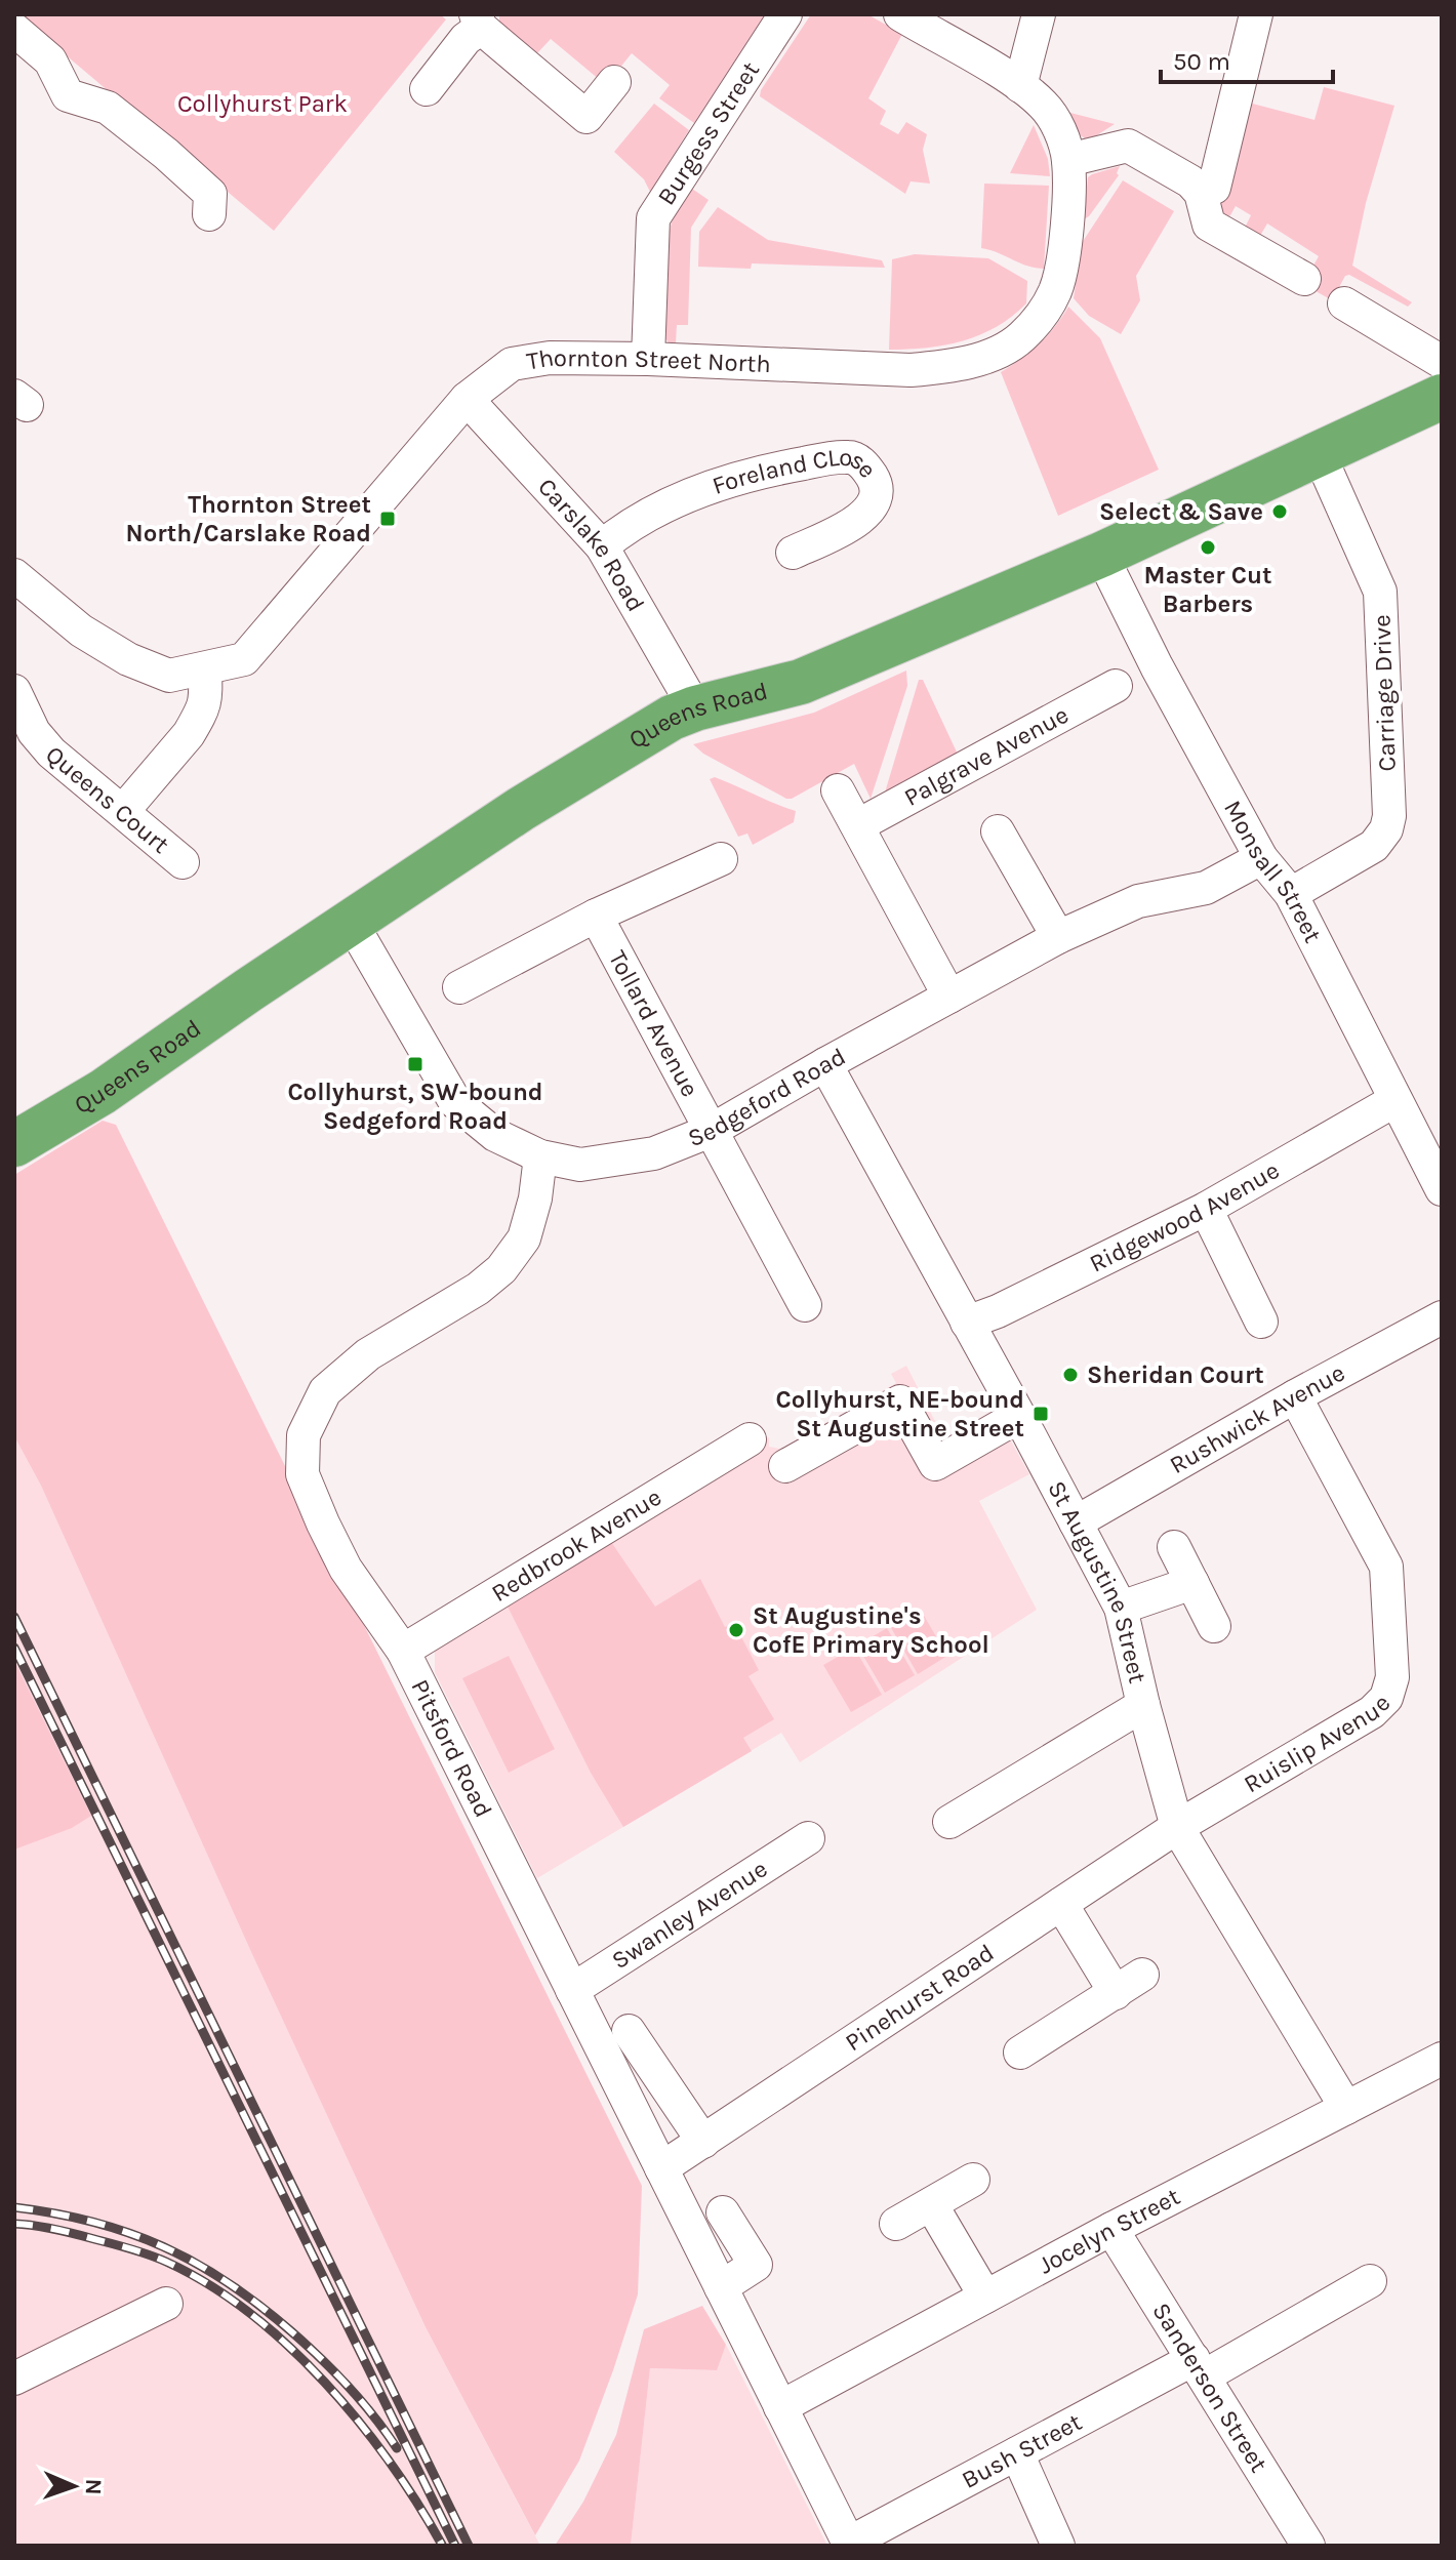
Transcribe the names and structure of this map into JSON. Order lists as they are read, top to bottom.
{
  "streets": {
    "highway": ["Queens Road"],
    "street": [
      "Burgess Street",
      "Thornton Street North",
      "Foreland CLose",
      "Carslake Road",
      "Carriage Drive",
      "Palgrave Avenue",
      "Queens Court",
      "Monsall Street",
      "Tollard Avenue",
      "Sedgeford Road",
      "Ridgewood Avenue",
      "Rushwick Avenue",
      "Redbrook Avenue",
      "St Augustine Street",
      "Ruislip Avenue",
      "Pitsford Road",
      "Swanley Avenue",
      "Pinehurst Road",
      "Jocelyn Street",
      "Sanderson Street",
      "Bush Street"
    ]
  },
  "crossings": [
    ["Burgess Street", "Thornton Street North"],
    ["Thornton Street North", "Carslake Road"],
    ["Foreland CLose", "Carslake Road"],
    ["Carslake Road", "Queens Road"],
    ["Carriage Drive", "Queens Road"],
    ["Carriage Drive", "Monsall Street"],
    ["Queens Road", "Monsall Street"],
    ["Queens Road", "Sedgeford Road"],
    ["Monsall Street", "Sedgeford Road"],
    ["Monsall Street", "Ridgewood Avenue"],
    ["Tollard Avenue", "Sedgeford Road"],
    ["Sedgeford Road", "St Augustine Street"],
    ["Sedgeford Road", "Pitsford Road"],
    ["Ridgewood Avenue", "St Augustine Street"],
    ["Rushwick Avenue", "St Augustine Street"],
    ["Rushwick Avenue", "Ruislip Avenue"],
    ["Redbrook Avenue", "Pitsford Road"],
    ["St Augustine Street", "Ruislip Avenue"],
    ["St Augustine Street", "Pinehurst Road"],
    ["St Augustine Street", "Jocelyn Street"],
    ["Ruislip Avenue", "Pinehurst Road"],
    ["Pitsford Road", "Swanley Avenue"],
    ["Pitsford Road", "Pinehurst Road"],
    ["Pitsford Road", "Jocelyn Street"],
    ["Pitsford Road", "Bush Street"],
    ["Jocelyn Street", "Sanderson Street"],
    ["Sanderson Street", "Bush Street"]
  ],
  "parks": ["Collyhurst Park"],
  "places": {
    "other": [
      "Select & Save",
      "Master Cut Barbers",
      "Sheridan Court",
      "St Augustine's CofE Primary School"
    ],
    "transit": ["Thornton Street North/Carslake Road", "Collyhurst, SW-bound Sedgeford Road", "Collyhurst, NE-bound St Augustine Street"]
  },
  "scale_bar": "50 m",
  "north": "right"
}
